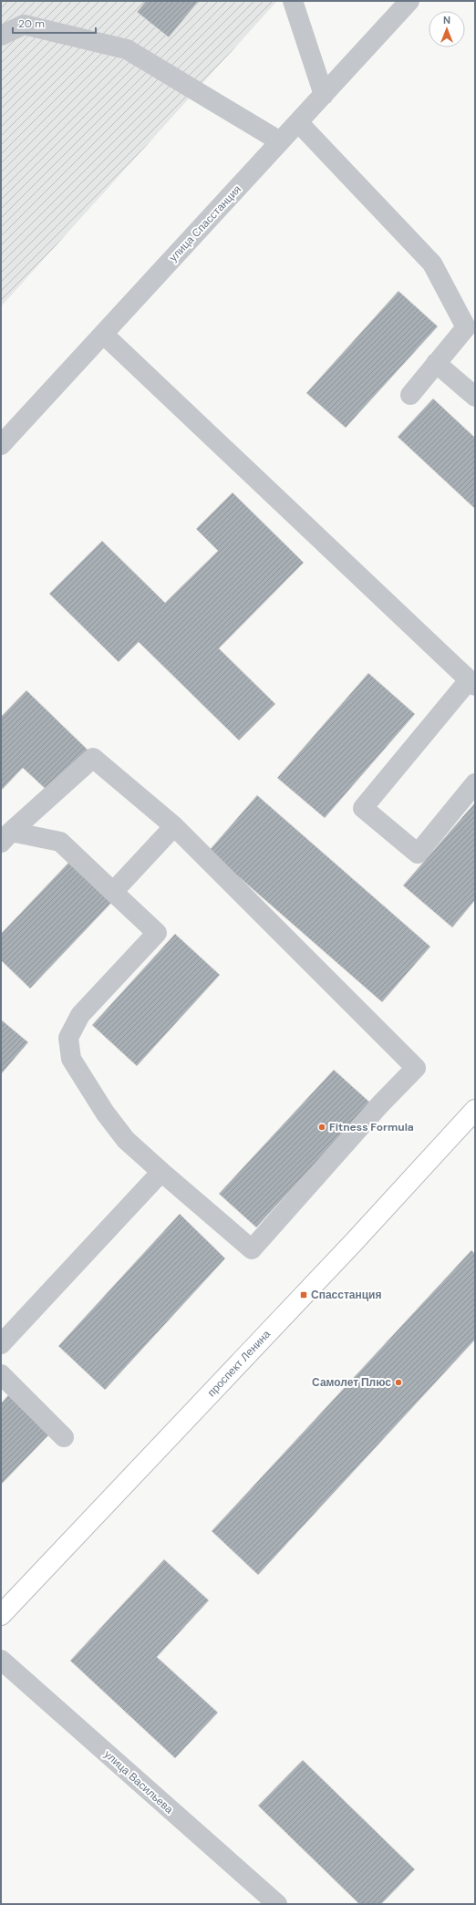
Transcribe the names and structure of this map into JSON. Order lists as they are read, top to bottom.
{
  "streets": {
    "main road": ["проспект Ленина"],
    "street": ["улица Спасстанция", "улица Васильева"]
  },
  "places": {
    "other": ["Fitness Formula", "Самолет Плюс"],
    "transit": ["Спасстанция"]
  },
  "scale_bar": "20 m",
  "north": "top"
}
